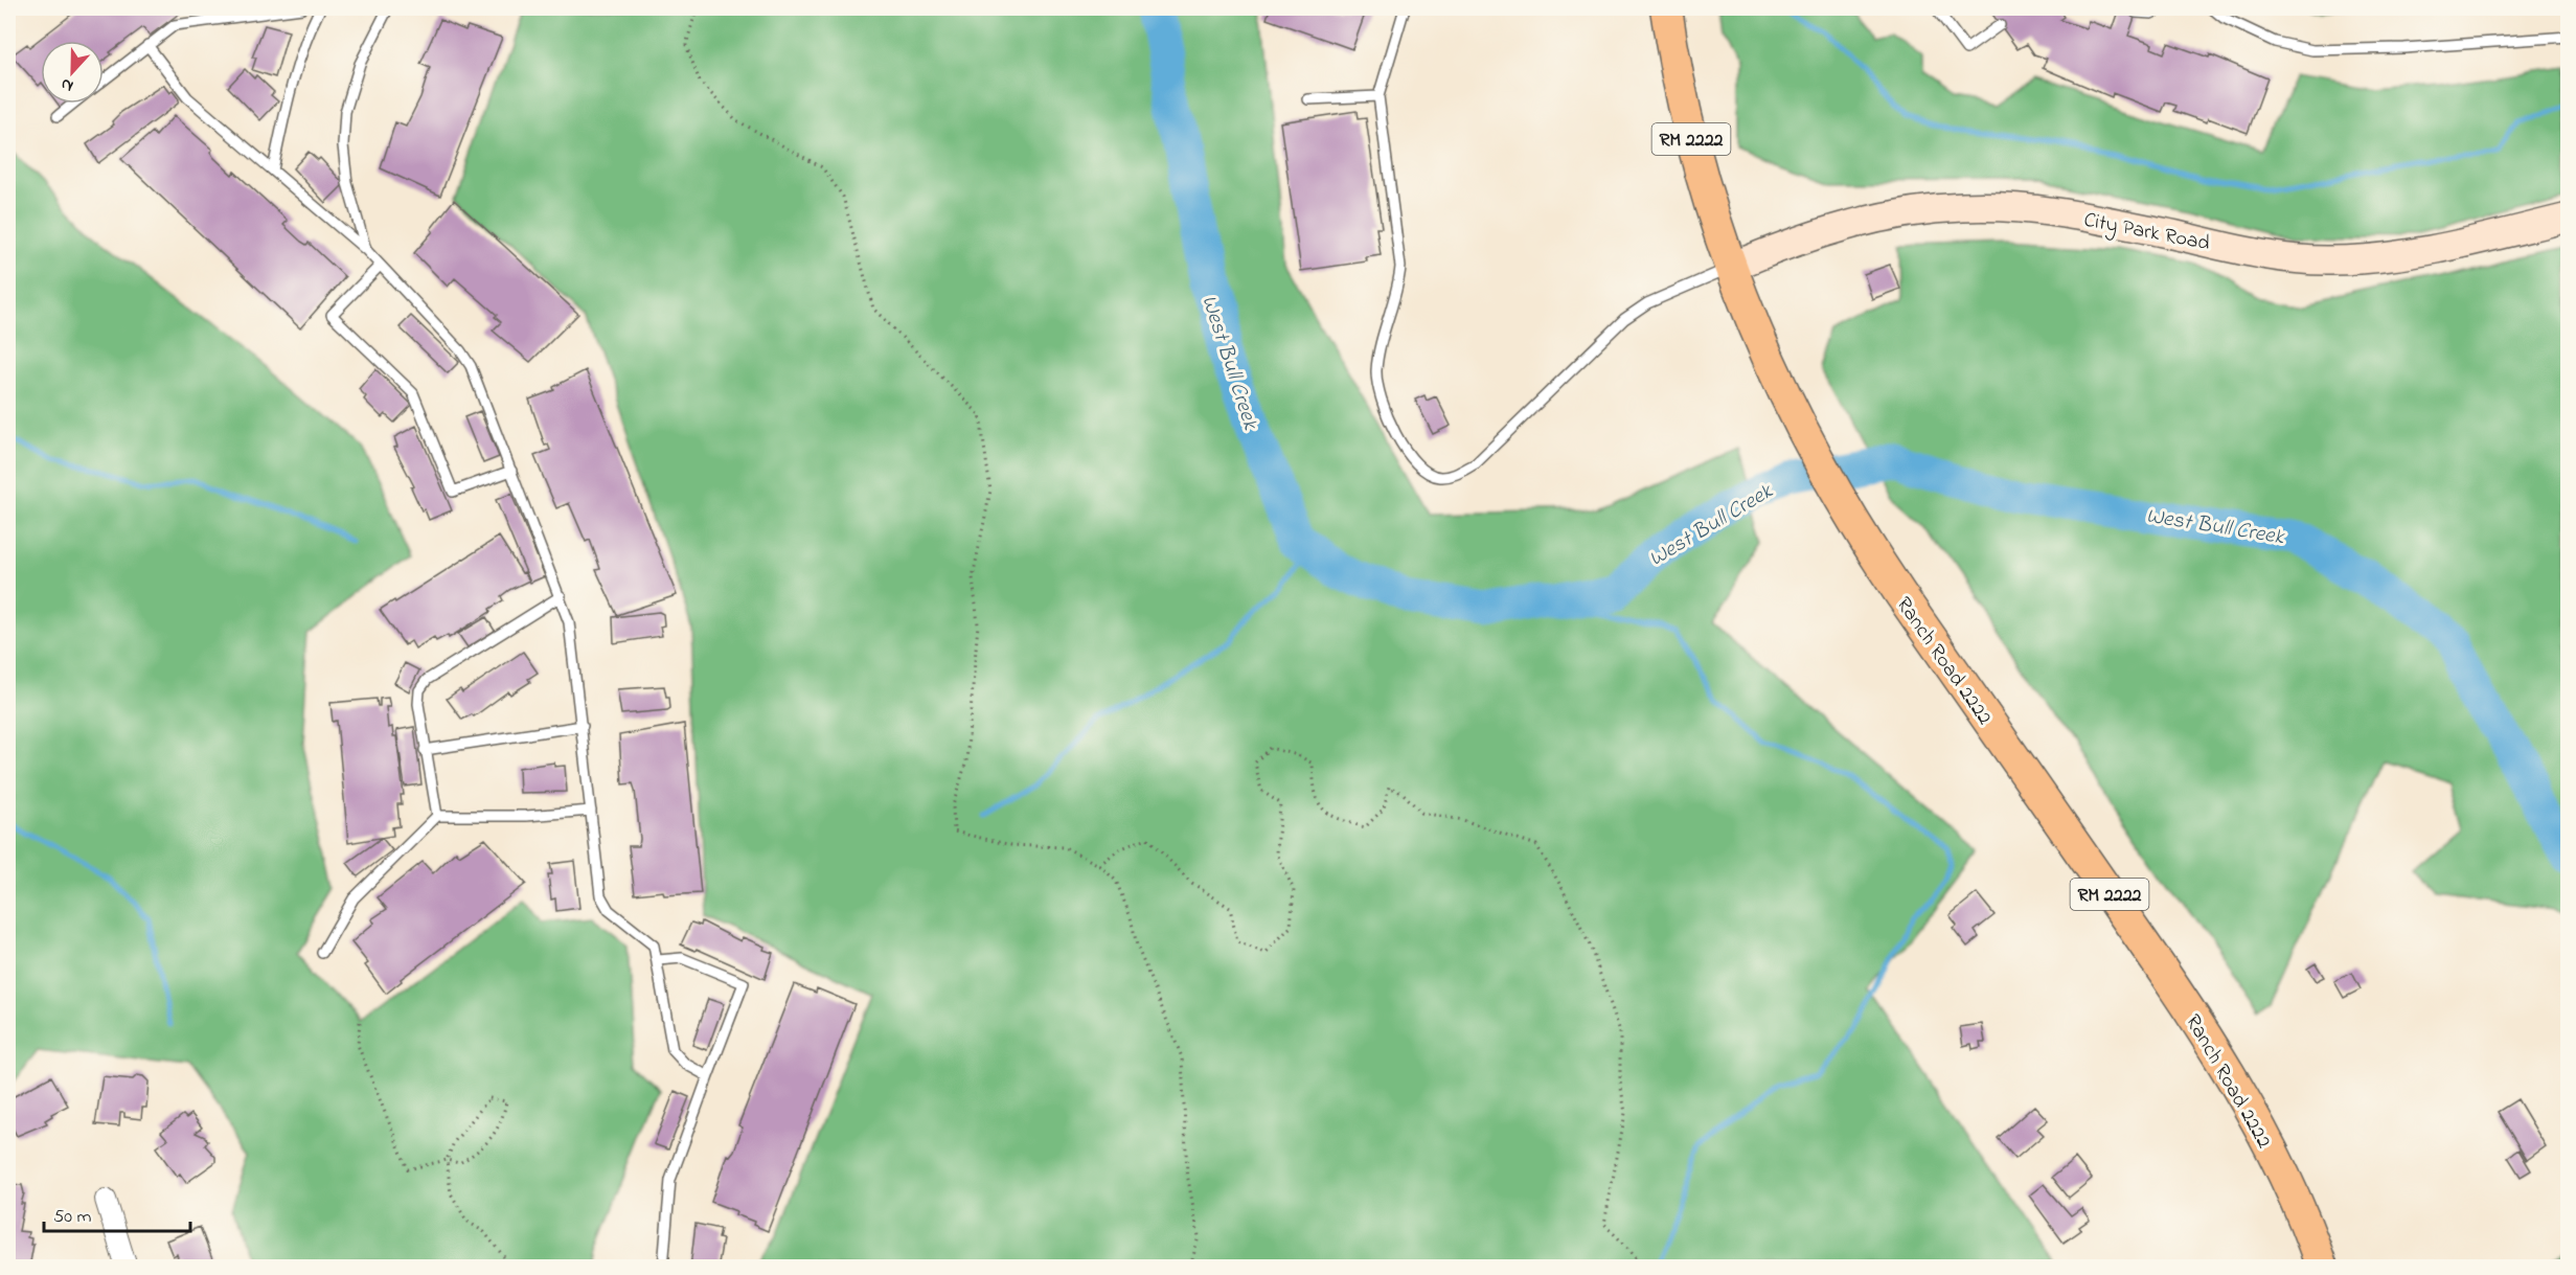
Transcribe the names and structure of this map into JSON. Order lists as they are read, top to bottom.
{
  "streets": {
    "main road": ["RM 2222", "Ranch Road 2222"],
    "street": ["City Park Road"]
  },
  "crossings": [
    ["City Park Road", "Ranch Road 2222"]
  ],
  "water": ["West Bull Creek"],
  "scale_bar": "50 m",
  "north": "bottom"
}
